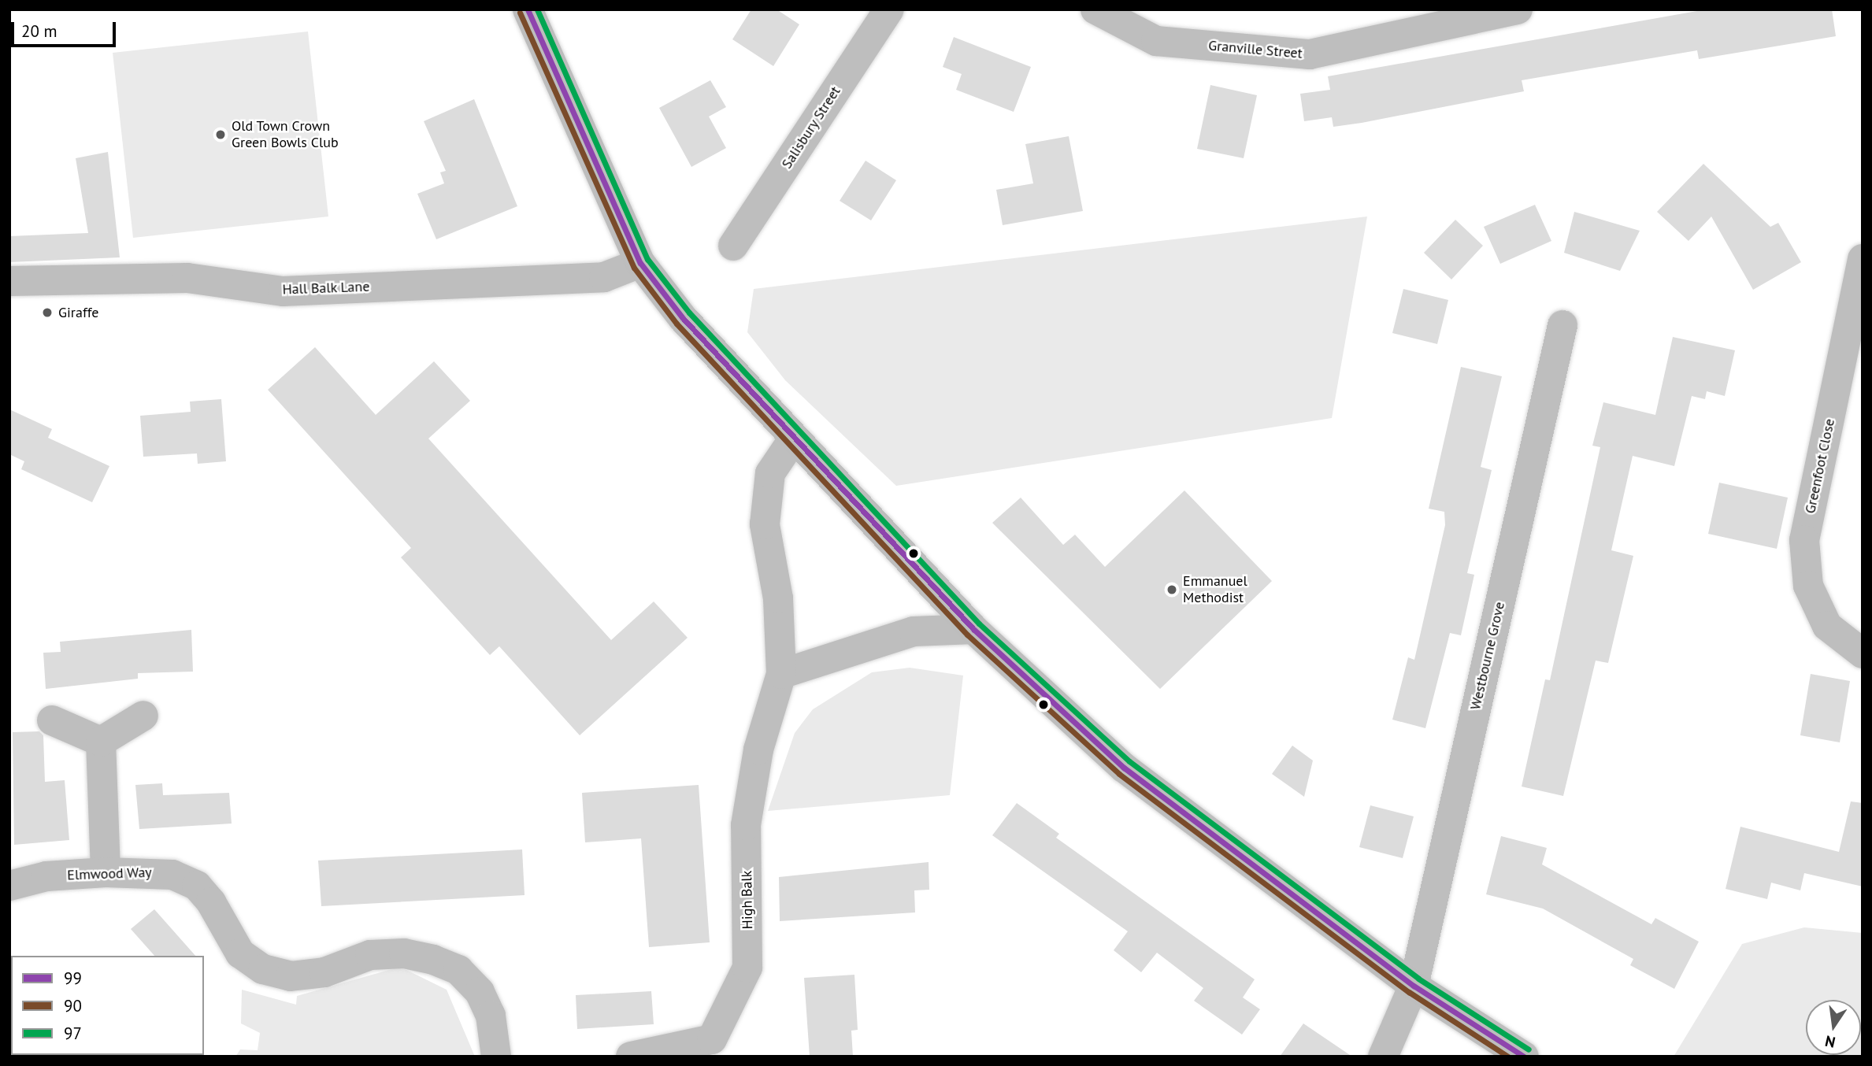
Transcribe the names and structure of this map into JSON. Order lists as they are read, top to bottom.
{
  "streets": {
    "street": [
      "Granville Street",
      "Salisbury Street",
      "Hall Balk Lane",
      "Greenfoot Close",
      "Westbourne Grove",
      "Elmwood Way",
      "High Balk"
    ]
  },
  "places": ["Old Town Crown Green Bowls Club", "Giraffe", "Emmanuel Methodist"],
  "lines": ["transit line 99", "transit line 97", "transit line 90"],
  "legend": ["99", "90", "97"],
  "scale_bar": "20 m",
  "north": "bottom"
}
